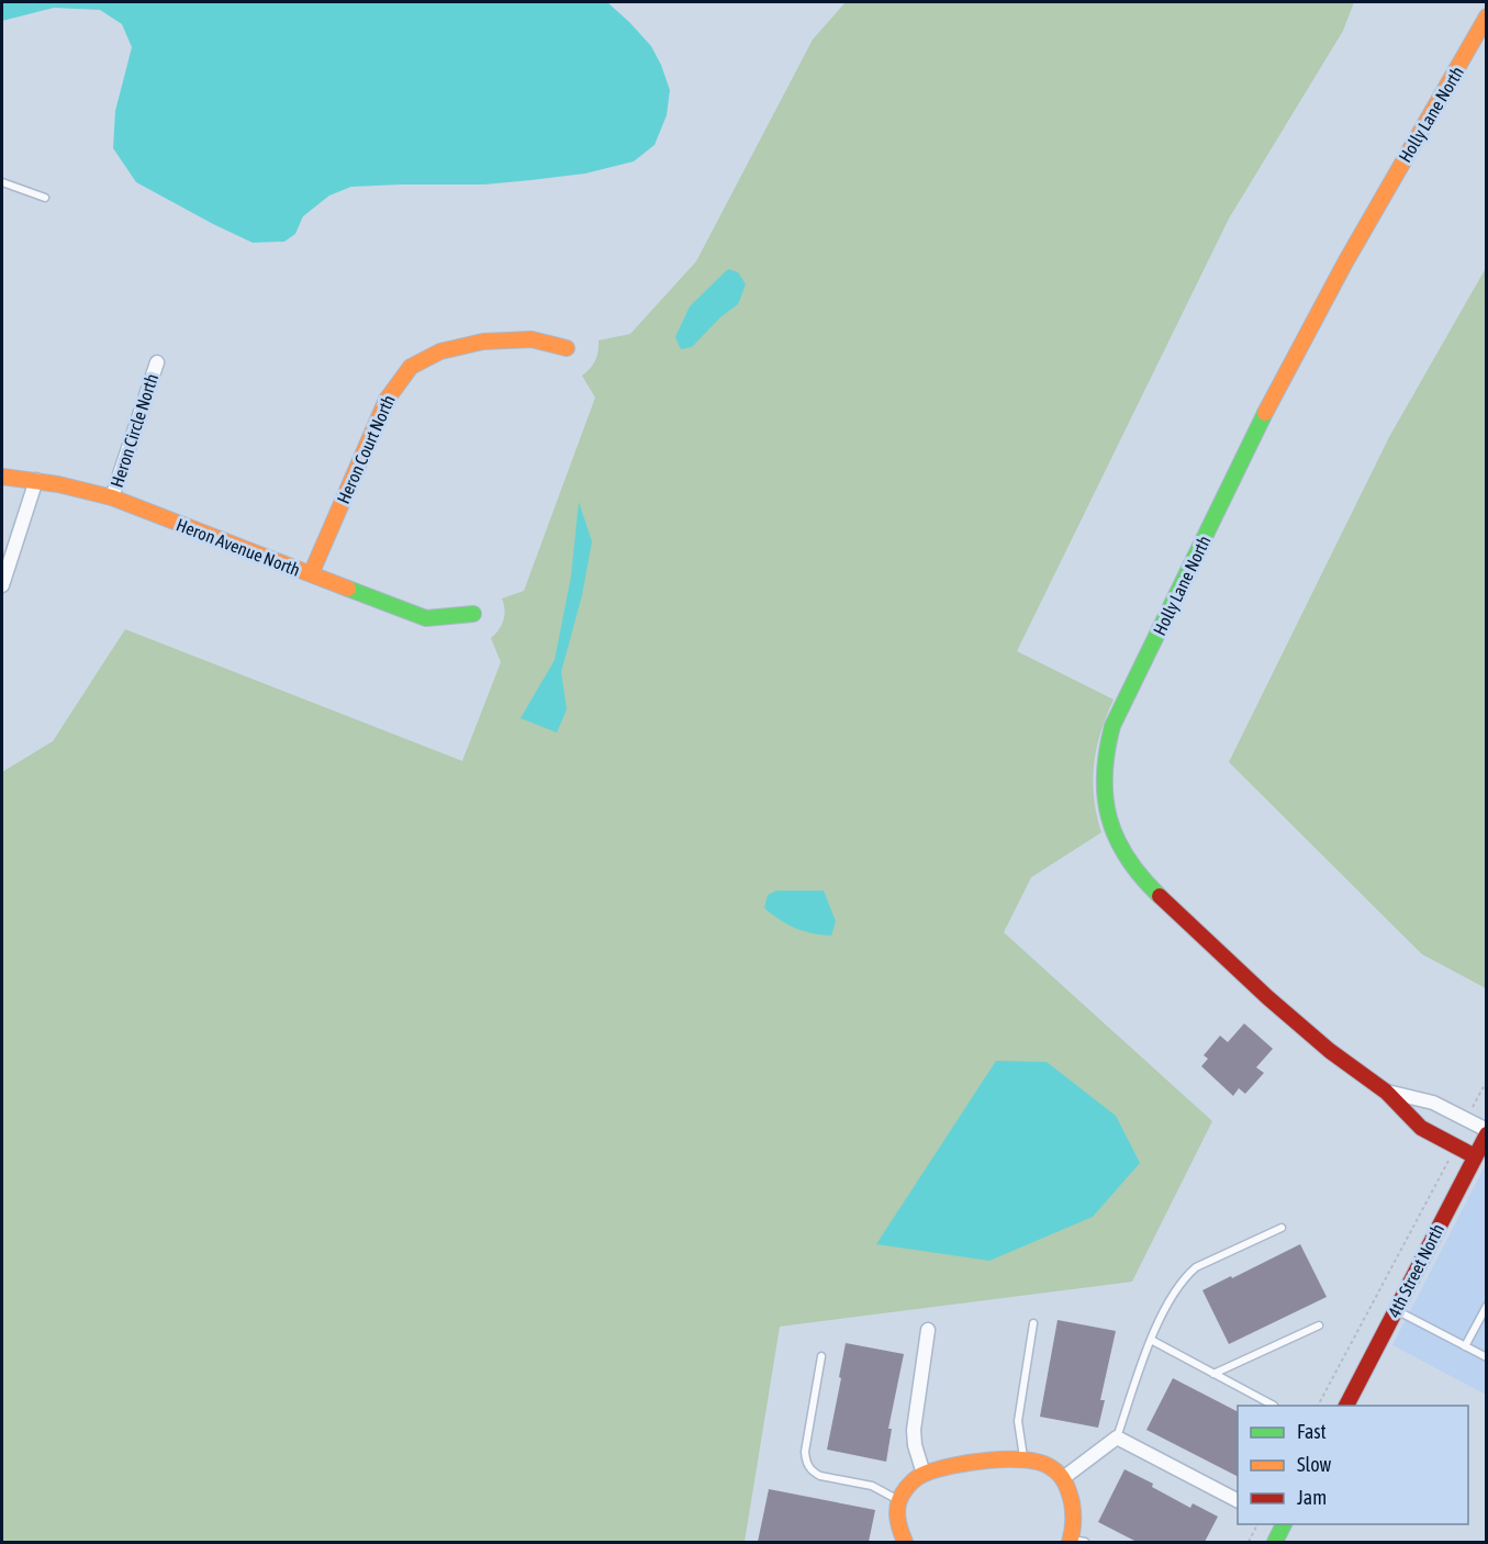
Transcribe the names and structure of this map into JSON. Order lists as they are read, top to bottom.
{
  "streets": {
    "street": [
      "Holly Lane North",
      "Heron Circle North",
      "Heron Court North",
      "Heron Avenue North",
      "4th Street North"
    ]
  },
  "crossings": [
    ["Holly Lane North", "4th Street North"],
    ["Heron Circle North", "Heron Avenue North"],
    ["Heron Court North", "Heron Avenue North"]
  ],
  "legend": ["Fast", "Slow", "Jam"]
}
